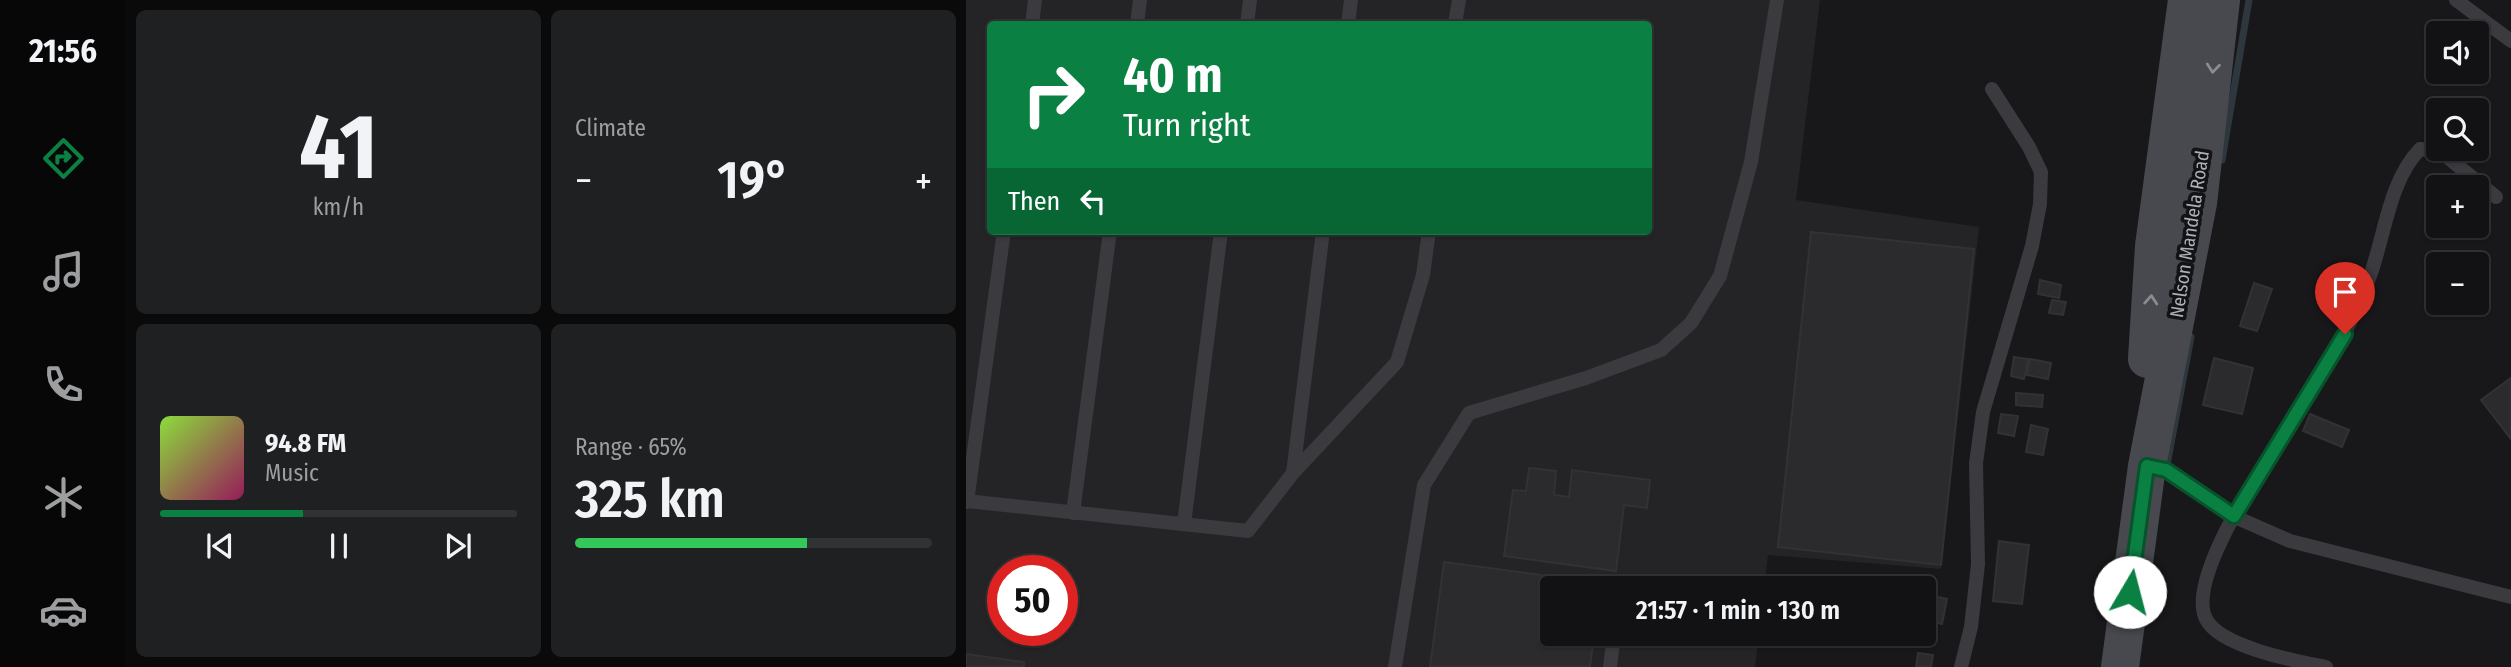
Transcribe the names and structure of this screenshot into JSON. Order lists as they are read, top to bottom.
{
  "streets": {
    "main road": ["Nelson Mandela Road"]
  },
  "page": {
    "tabs": "21:56",
    "tile": [
      ["41", "km/h"],
      "Climate",
      ["Range · 65%", "325 km"]
    ],
    "map_buttons": ["+", "−"],
    "turn": ["40 m", "Turn right"],
    "heat": ["−", "19°", "+"],
    "then": "Then",
    "song": ["94.8 FM", "Music"],
    "limit": "50",
    "trip": "21:57 · 1 min · 130 m"
  }
}
